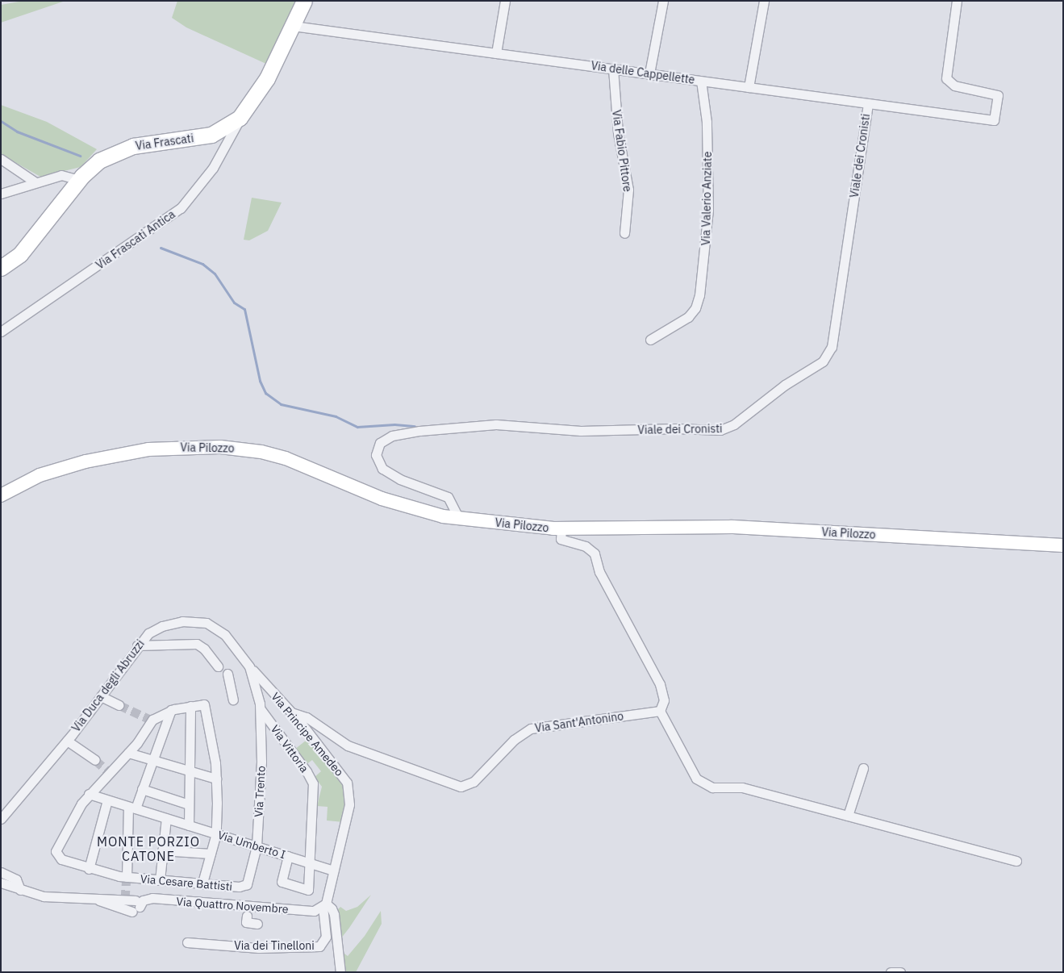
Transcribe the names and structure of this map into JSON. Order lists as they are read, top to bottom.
{
  "streets": {
    "main road": ["Via Frascati", "Via Pilozzo"],
    "street": [
      "Via delle Cappellette",
      "Via Fabio Pittore",
      "Viale dei Cronisti",
      "Via Valerio Anziate",
      "Via Frascati Antica",
      "Via Duca degli Abruzzi",
      "Via Sant'Antonino",
      "Via Principe Amedeo",
      "Via Vittoria",
      "Via Trento",
      "Via Umberto I",
      "Via Cesare Battisti",
      "Via Quattro Novembre",
      "Via dei Tinelloni"
    ]
  },
  "crossings": [
    ["Via delle Cappellette", "Via Frascati"],
    ["Via delle Cappellette", "Via Fabio Pittore"],
    ["Via delle Cappellette", "Viale dei Cronisti"],
    ["Via delle Cappellette", "Via Valerio Anziate"],
    ["Via Frascati", "Via Frascati Antica"],
    ["Viale dei Cronisti", "Via Pilozzo"],
    ["Via Duca degli Abruzzi", "Via Principe Amedeo"],
    ["Via Duca degli Abruzzi", "Via Trento"],
    ["Via Sant'Antonino", "Via Principe Amedeo"],
    ["Via Principe Amedeo", "Via Umberto I"],
    ["Via Principe Amedeo", "Via Quattro Novembre"],
    ["Via Principe Amedeo", "Via dei Tinelloni"],
    ["Via Vittoria", "Via Trento"],
    ["Via Vittoria", "Via Umberto I"],
    ["Via Trento", "Via Umberto I"],
    ["Via Trento", "Via Cesare Battisti"],
    ["Via Umberto I", "Via Cesare Battisti"],
    ["Via Quattro Novembre", "Via dei Tinelloni"]
  ],
  "districts": ["MONTE PORZIO CATONE"]
}
